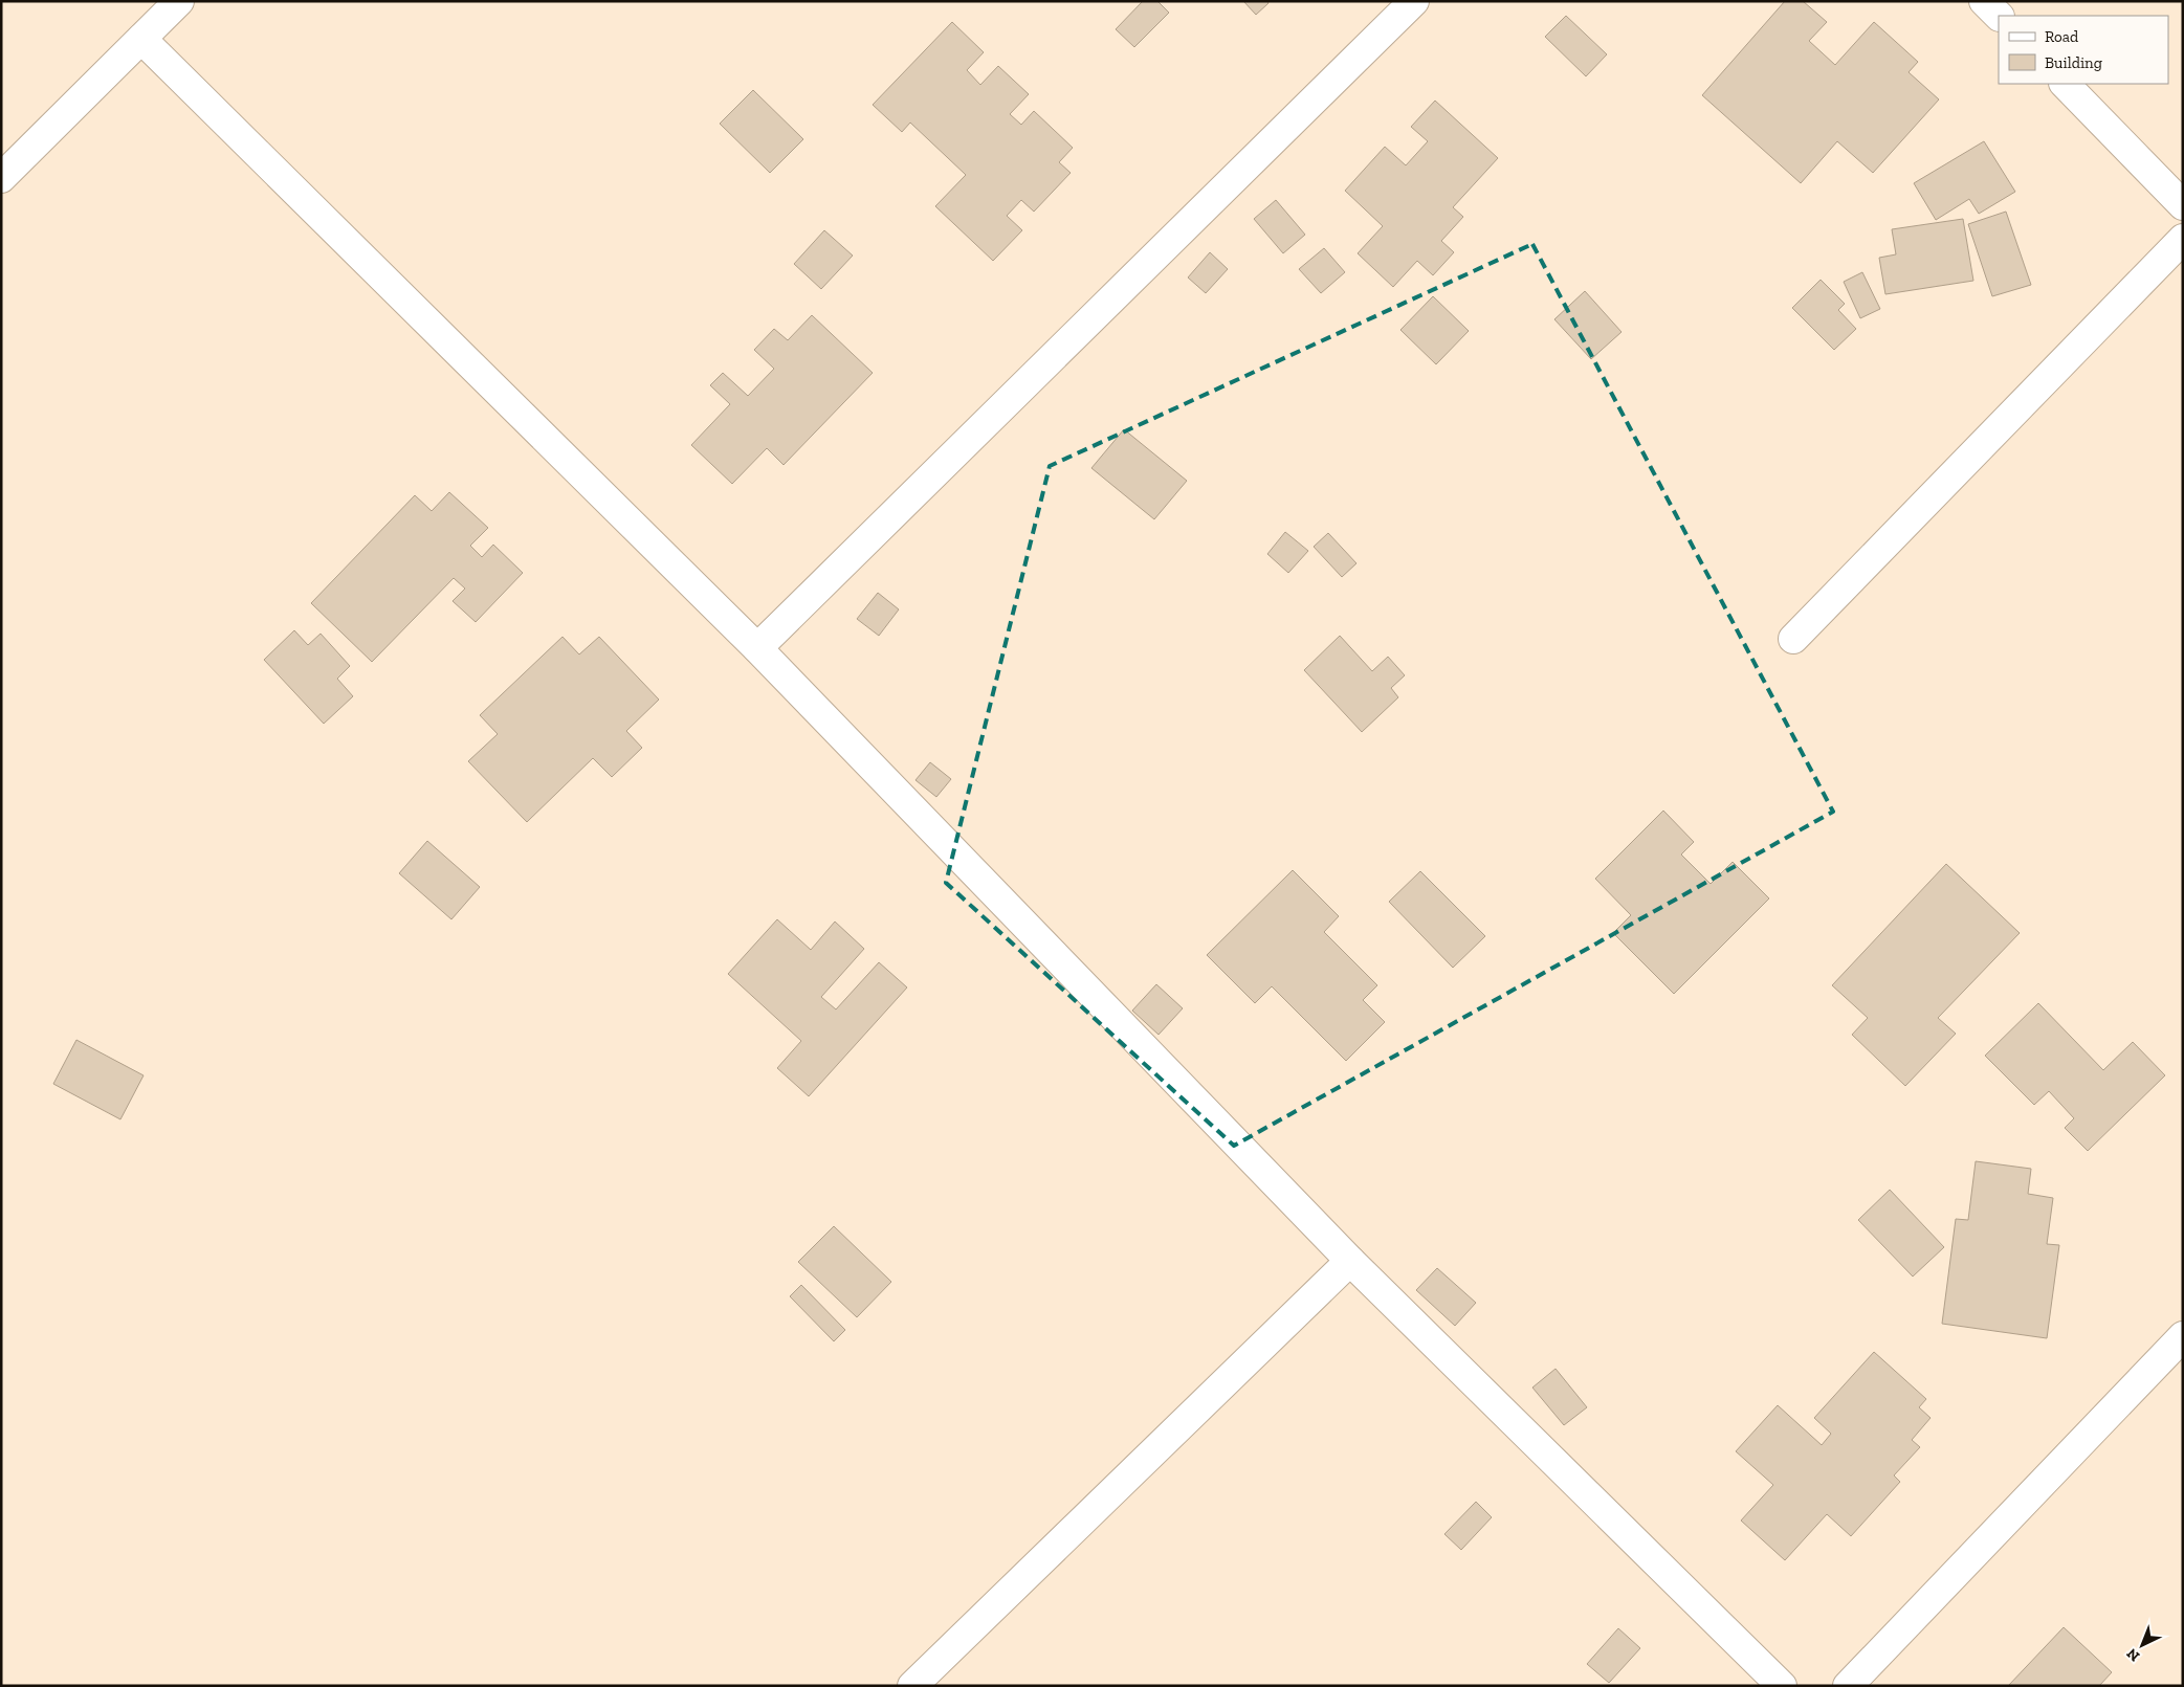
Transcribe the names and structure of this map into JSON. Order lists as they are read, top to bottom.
{
  "legend": ["Road", "Building"],
  "north": "bottom left"
}
